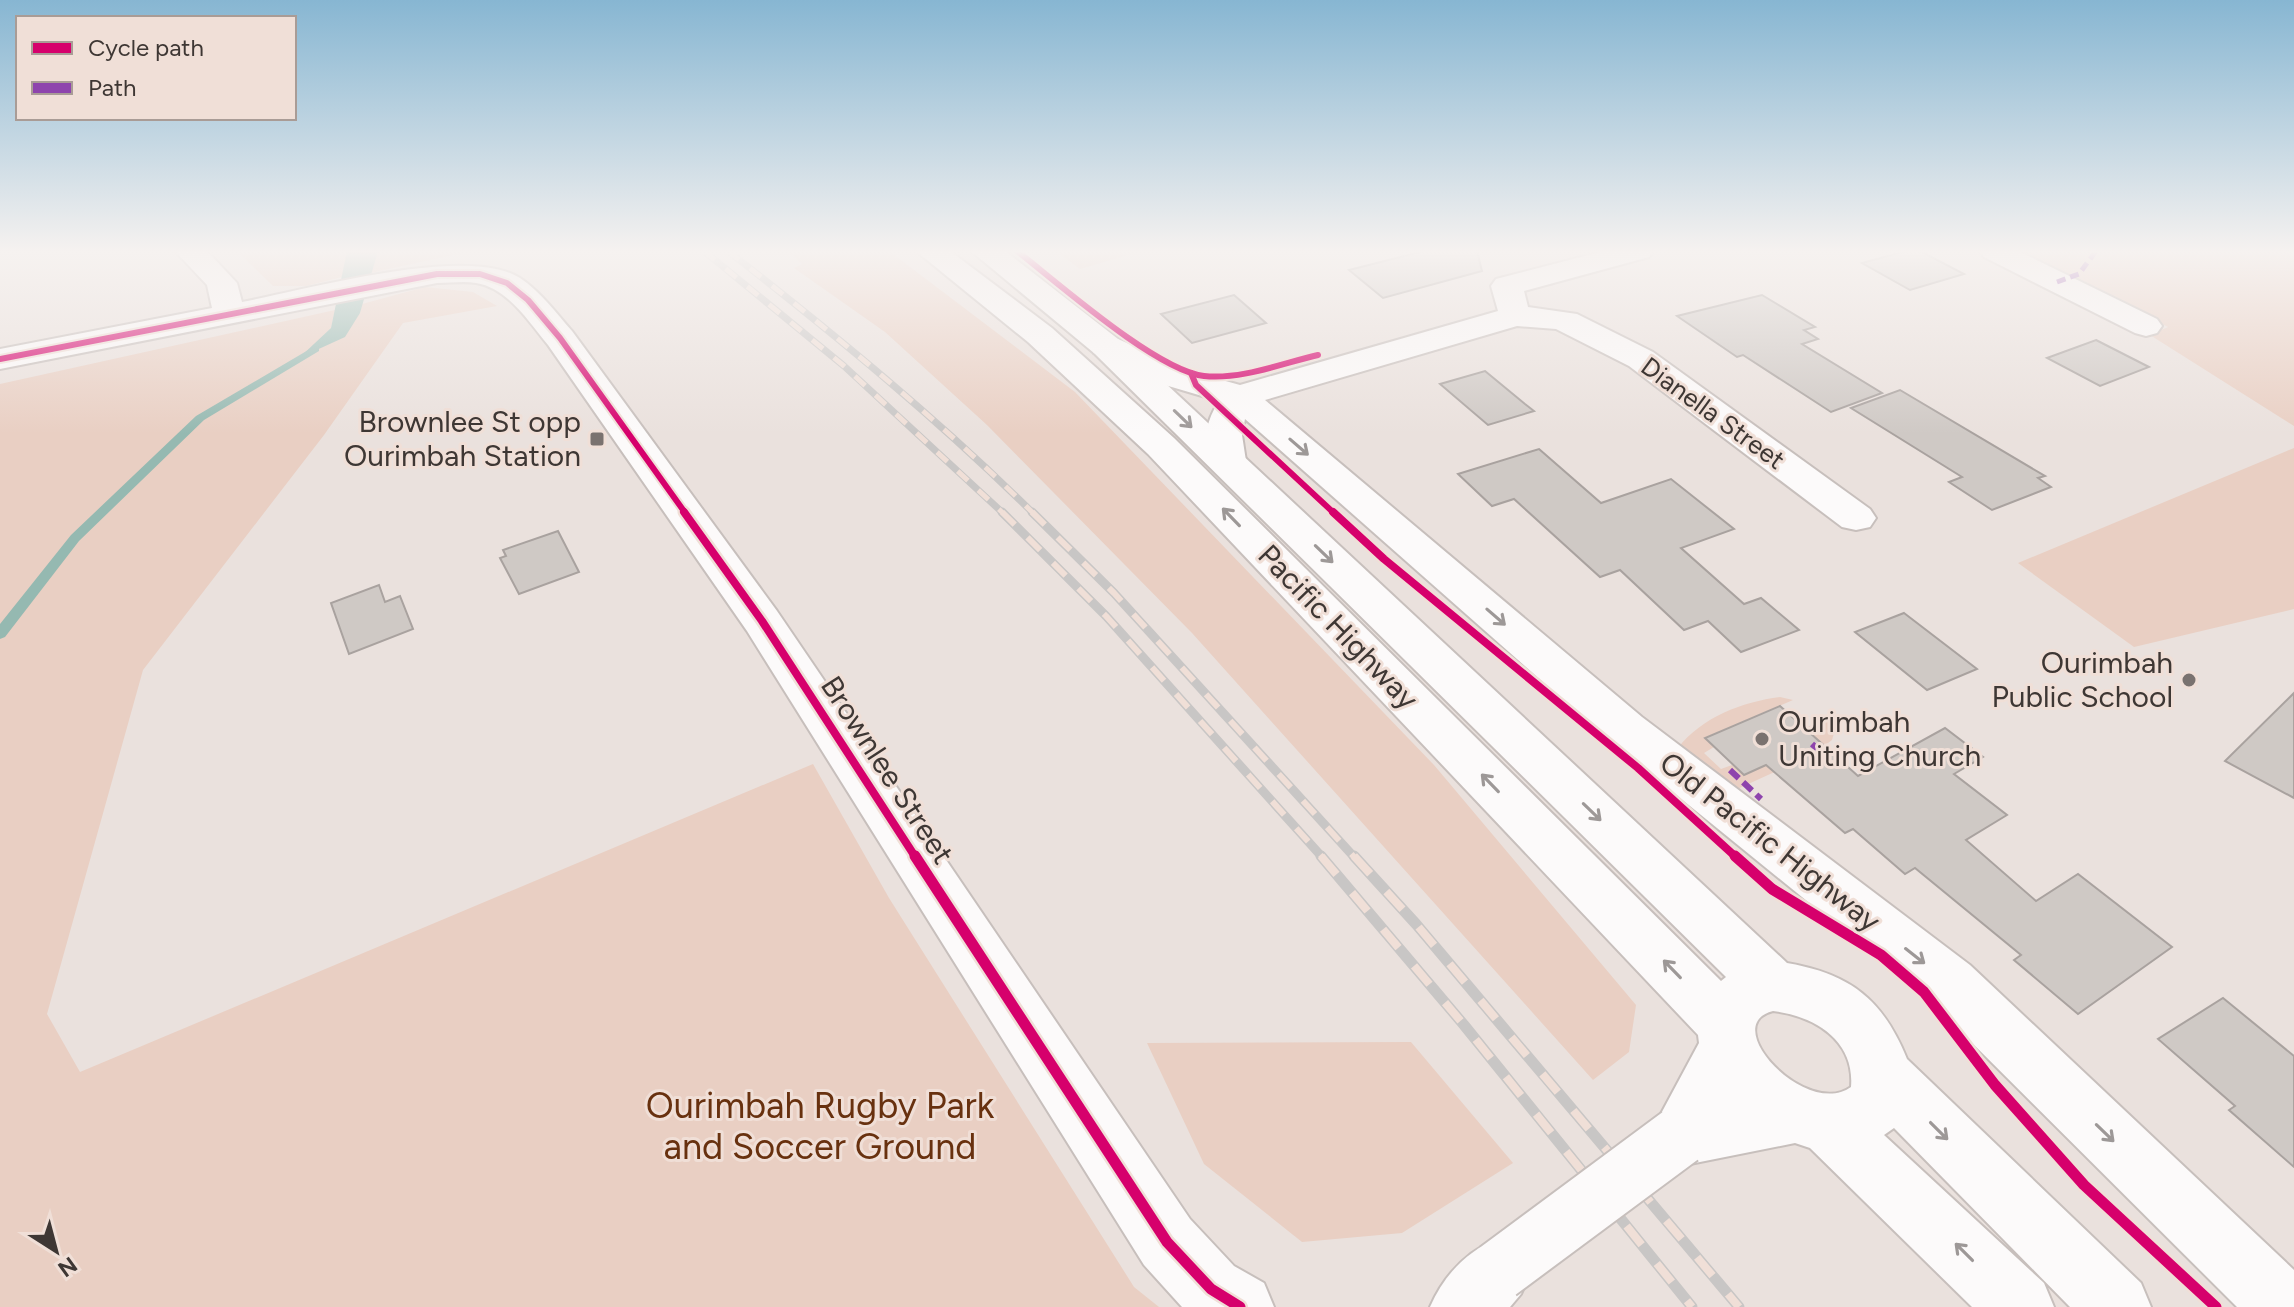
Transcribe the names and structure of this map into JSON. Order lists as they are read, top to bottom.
{
  "streets": {
    "street": [
      "Dianella Street",
      "Pacific Highway",
      "Brownlee Street",
      "Old Pacific Highway"
    ]
  },
  "parks": ["Ourimbah Rugby Park and Soccer Ground"],
  "places": {
    "transit": ["Brownlee St opp Ourimbah Station"],
    "other": ["Ourimbah Public School", "Ourimbah Uniting Church"]
  },
  "legend": ["Cycle path", "Path"],
  "north": "bottom right"
}
